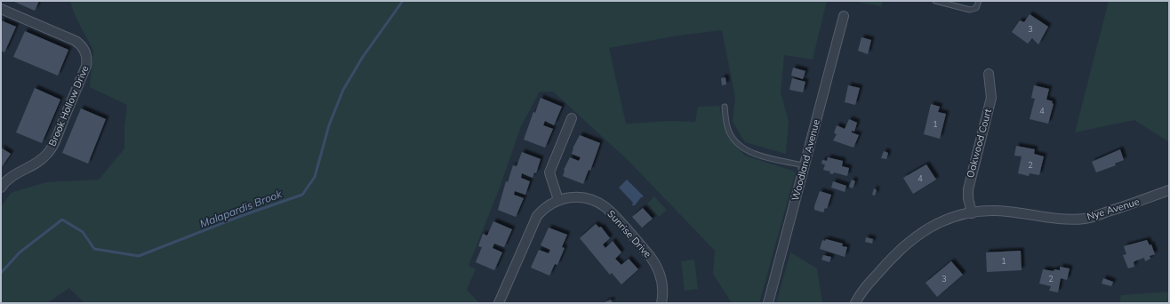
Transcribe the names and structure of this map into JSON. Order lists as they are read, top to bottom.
{
  "streets": {
    "street": [
      "Brook Hollow Drive",
      "Oakwood Court",
      "Woodland Avenue",
      "Nye Avenue",
      "Sunrise Drive"
    ]
  },
  "crossings": [
    ["Oakwood Court", "Nye Avenue"]
  ],
  "water": ["Malapardis Brook"],
  "house_numbers": [
    "3",
    "4",
    "1",
    "2",
    "4",
    "1",
    "3",
    "2"
  ]
}
